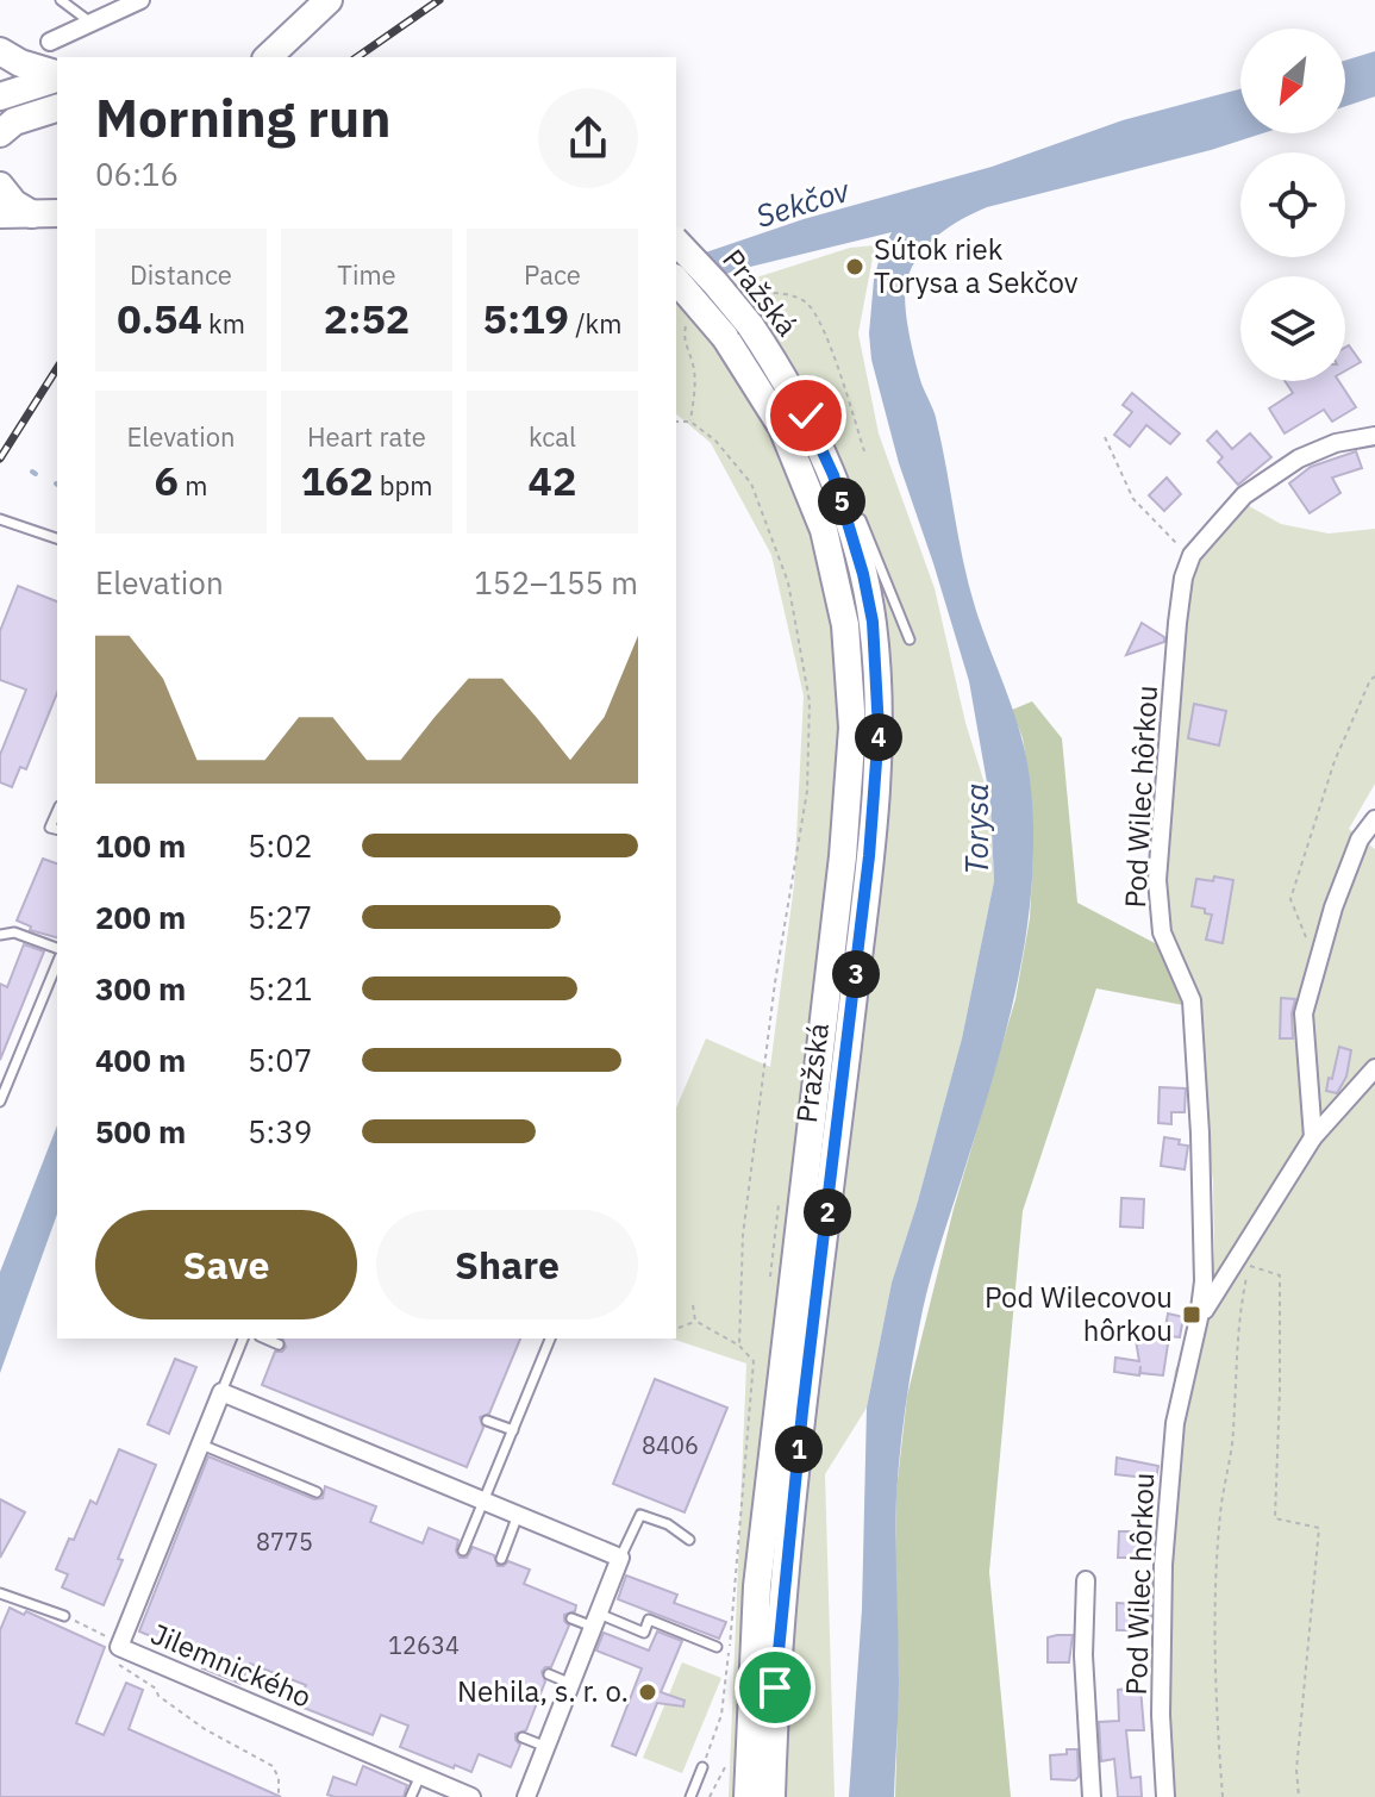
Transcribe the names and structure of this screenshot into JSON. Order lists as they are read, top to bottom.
{
  "streets": {
    "main road": ["Pražská"],
    "street": ["Pod Wilec hôrkou", "Jilemnického"]
  },
  "water": ["Sekčov", "Torysa"],
  "places": {
    "other": ["Sútok riek Torysa a Sekčov", "Nehila, s. r. o."],
    "transit": ["Pod Wilecovou hôrkou"]
  },
  "house_numbers": ["8406", "8775", "12634"],
  "north": "bottom left",
  "page": {
    "heading": ["Morning run", "06:16"],
    "stats": [
      ["Distance", "0.54 km"],
      ["Time", "2:52"],
      ["Pace", "5:19 /km"],
      ["Elevation", "6 m"],
      ["Heart rate", "162 bpm"],
      ["kcal", "42"]
    ],
    "pins": [
      "5",
      "4",
      "3",
      "2",
      "1"
    ],
    "chart": ["Elevation", "152–155 m"],
    "list": [
      {
        "name": "100 m",
        "note": "5:02"
      },
      {
        "name": "200 m",
        "note": "5:27"
      },
      {
        "name": "300 m",
        "note": "5:21"
      },
      {
        "name": "400 m",
        "note": "5:07"
      },
      {
        "name": "500 m",
        "note": "5:39"
      }
    ],
    "buttons": ["Save", "Share"]
  }
}
